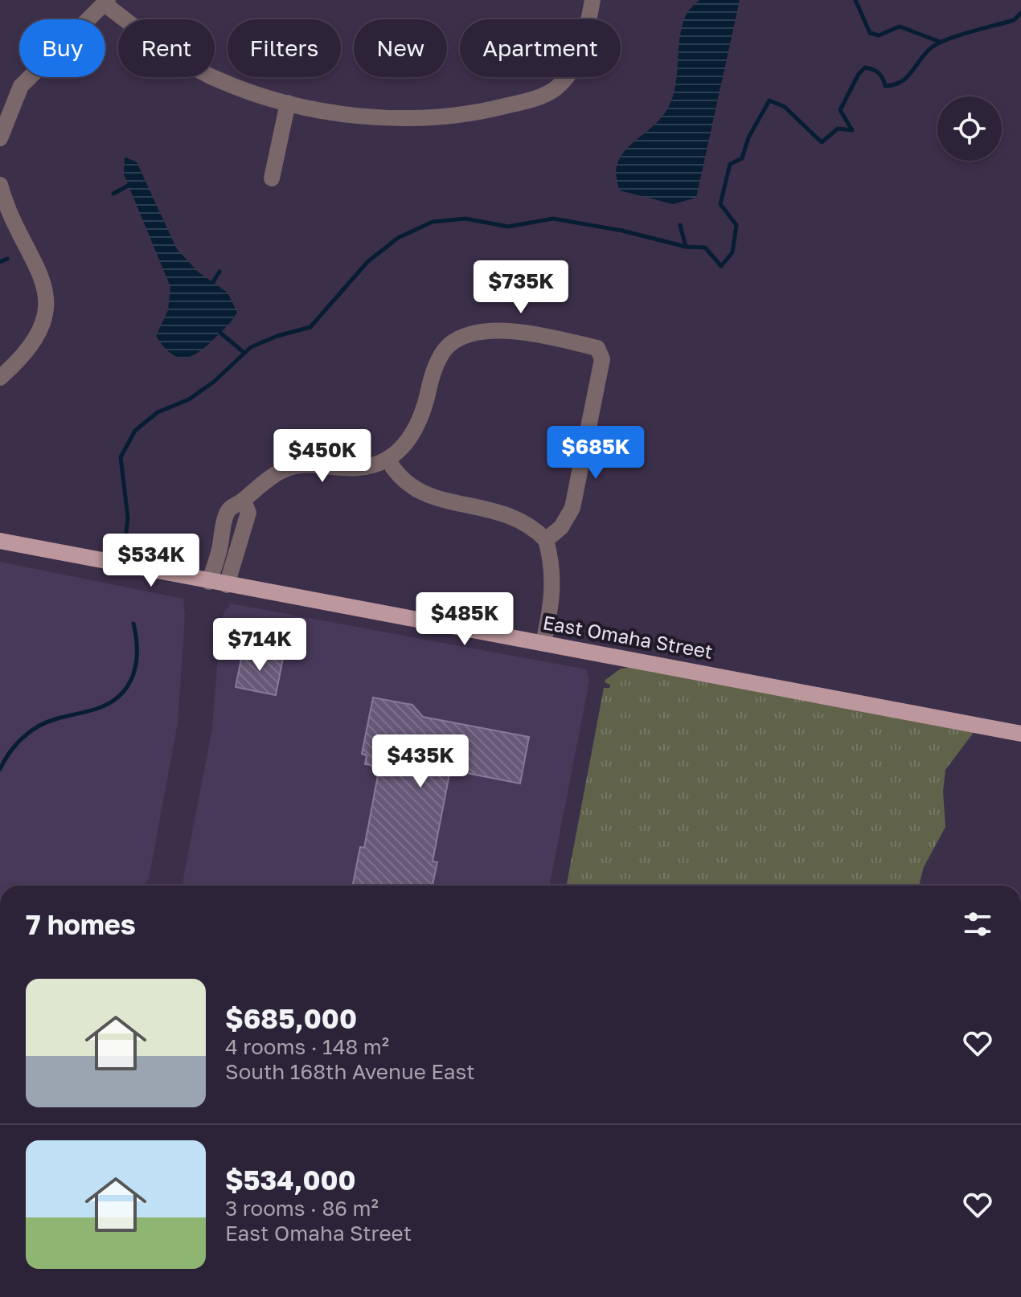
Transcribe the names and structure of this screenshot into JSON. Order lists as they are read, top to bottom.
{
  "streets": {
    "main road": ["East Omaha Street"]
  },
  "page": {
    "chip": [
      "Buy",
      "Rent",
      "Filters",
      "New",
      "Apartment"
    ],
    "price": [
      "$735K",
      "$685K",
      "$450K",
      "$534K",
      "$485K",
      "$714K",
      "$435K"
    ],
    "heading": "7 homes",
    "list": [
      {
        "name": "$685,000",
        "note": "4 rooms · 148 m² · South 168th Avenue East"
      },
      {
        "name": "$534,000",
        "note": "3 rooms · 86 m² · East Omaha Street"
      }
    ]
  }
}
